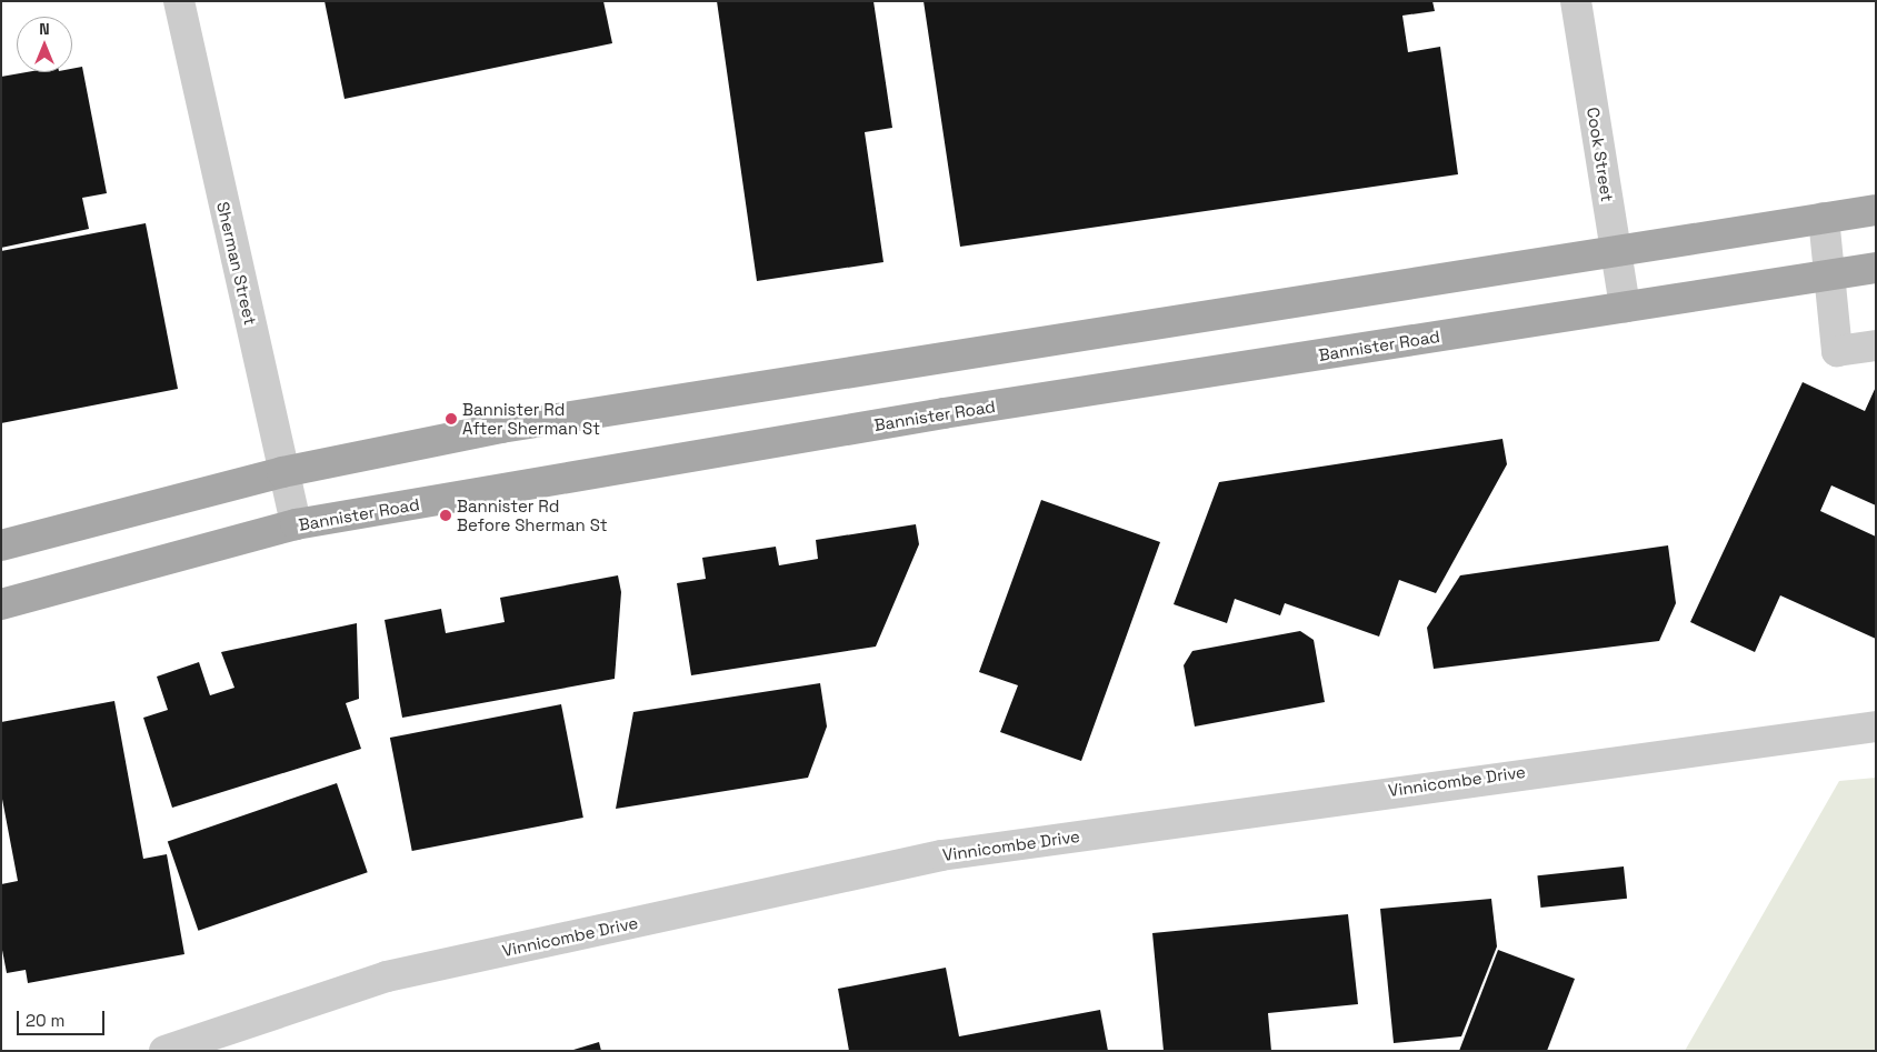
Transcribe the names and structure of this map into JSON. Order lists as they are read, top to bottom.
{
  "streets": {
    "main road": ["Bannister Road"],
    "street": ["Cook Street", "Sherman Street", "Vinnicombe Drive"]
  },
  "crossings": [
    ["Cook Street", "Bannister Road"],
    ["Sherman Street", "Bannister Road"]
  ],
  "places": ["Bannister Rd After Sherman St", "Bannister Rd Before Sherman St"],
  "scale_bar": "20 m",
  "north": "top"
}
